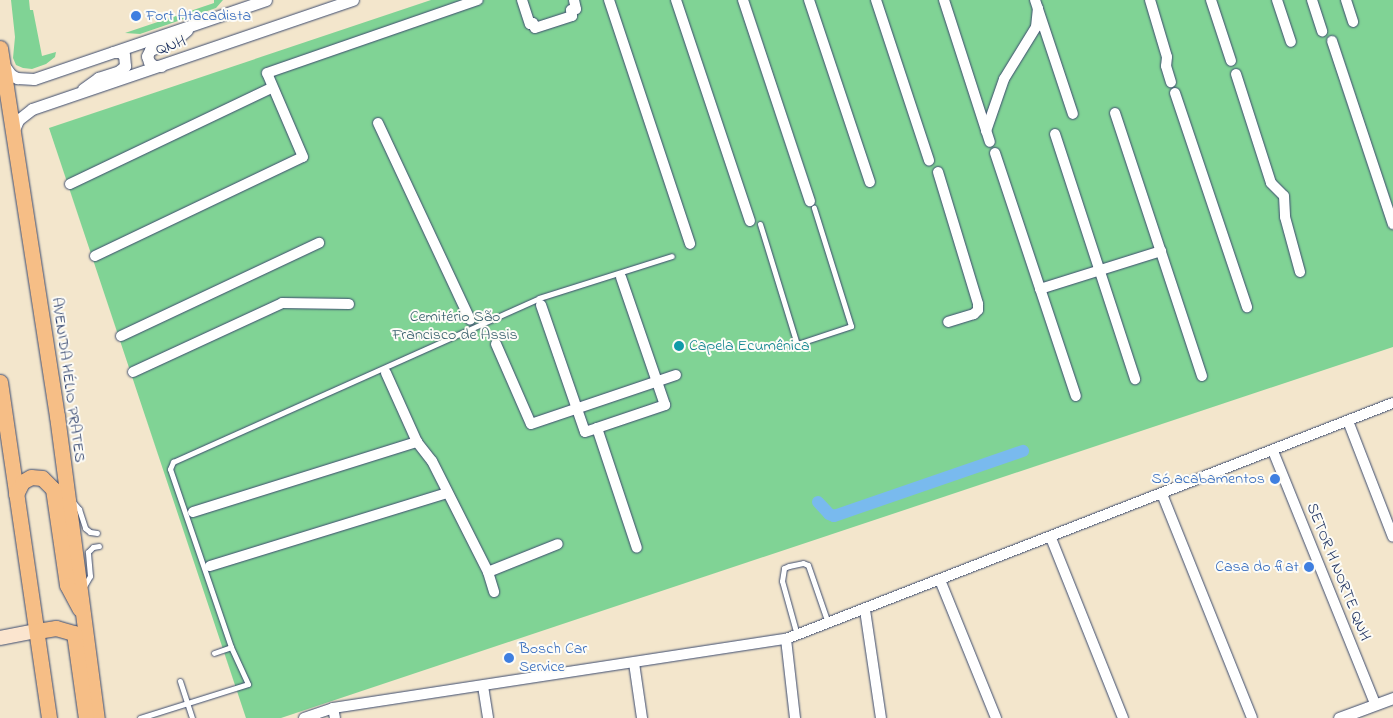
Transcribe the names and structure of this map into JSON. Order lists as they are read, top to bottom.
{
  "streets": {
    "main road": ["AVENIDA HÉLIO PRATES"],
    "street": ["QNH", "SETOR H NORTE QNH"]
  },
  "crossings": [
    ["QNH", "AVENIDA HÉLIO PRATES"]
  ],
  "parks": ["Cemitério São Francisco de Assis"],
  "places": [
    "Fort Atacadista",
    "Capela Ecumênica",
    "Só acabamentos",
    "Casa do fiat",
    "Bosch Car Service"
  ]
}
